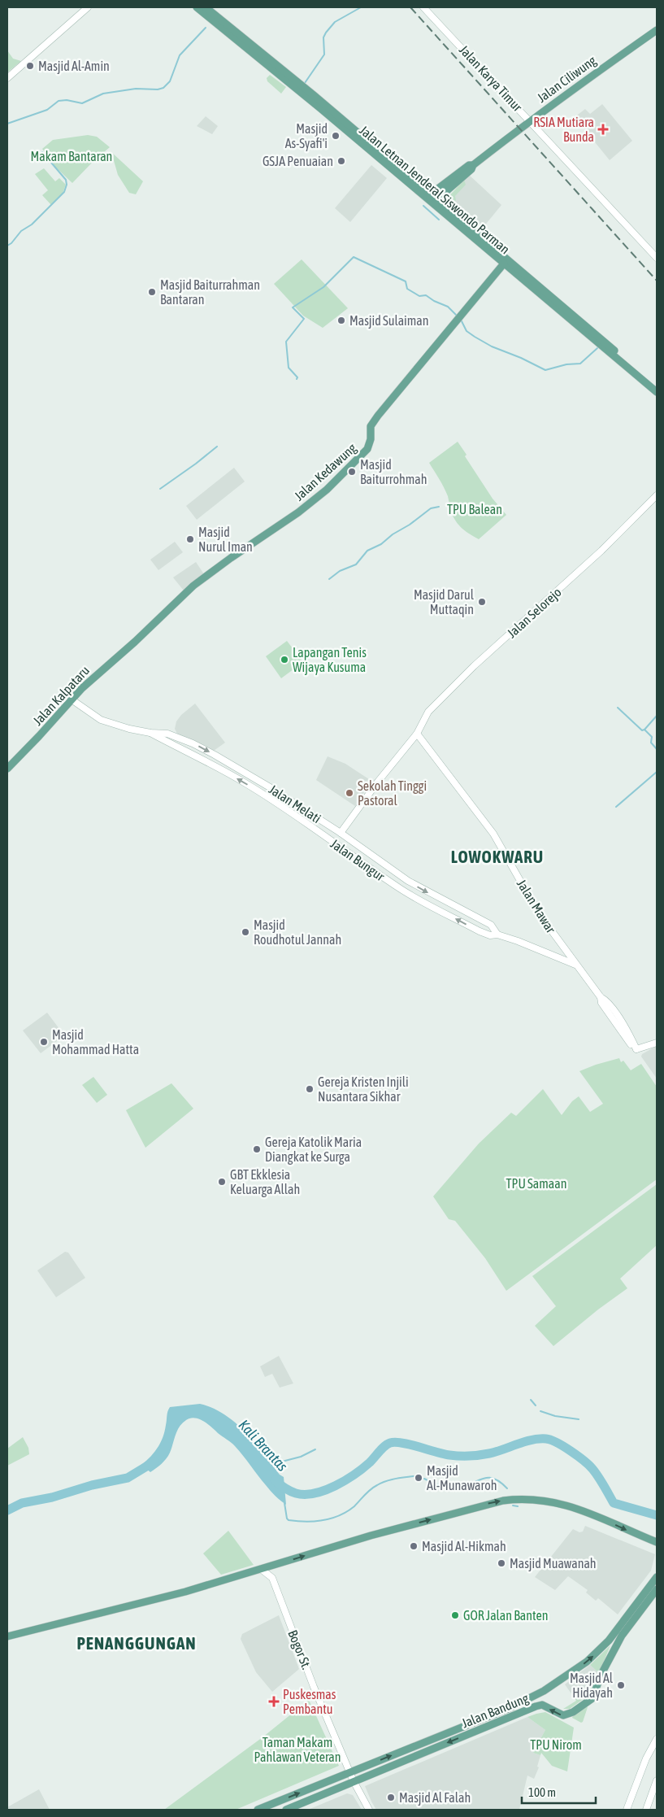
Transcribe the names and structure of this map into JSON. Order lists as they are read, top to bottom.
{
  "streets": {
    "main road": [
      "Jalan Karya Timur",
      "Jalan Ciliwung",
      "Jalan Letnan Jenderal Siswondo Parman",
      "Jalan Kedawung",
      "Jalan Selorejo",
      "Jalan Kalpataru",
      "Jalan Melati",
      "Jalan Bungur",
      "Jalan Mawar",
      "Bogor St.",
      "Jalan Bandung"
    ]
  },
  "crossings": [
    ["Jalan Karya Timur", "Jalan Ciliwung"],
    ["Jalan Ciliwung", "Jalan Letnan Jenderal Siswondo Parman"],
    ["Jalan Letnan Jenderal Siswondo Parman", "Jalan Kedawung"],
    ["Jalan Kedawung", "Jalan Kalpataru"],
    ["Jalan Selorejo", "Jalan Melati"],
    ["Jalan Selorejo", "Jalan Mawar"],
    ["Jalan Kalpataru", "Jalan Bungur"],
    ["Jalan Melati", "Jalan Bungur"],
    ["Jalan Bungur", "Jalan Mawar"],
    ["Bogor St.", "Jalan Bandung"]
  ],
  "one_way": ["Jalan Melati", "Jalan Bungur"],
  "districts": ["LOWOKWARU", "PENANGGUNGAN"],
  "water": ["Kali Brantas"],
  "parks": [
    "Makam Bantaran",
    "TPU Balean",
    "TPU Samaan",
    "Taman Makam Pahlawan Veteran",
    "TPU Nirom"
  ],
  "places": {
    "other": [
      "Masjid Al-Amin",
      "Masjid As-Syafi'i",
      "GSJA Penuaian",
      "Masjid Baiturrahman Bantaran",
      "Masjid Sulaiman",
      "Masjid Baiturrohmah",
      "Masjid Nurul Iman",
      "Masjid Darul Muttaqin",
      "Lapangan Tenis Wijaya Kusuma",
      "Sekolah Tinggi Pastoral",
      "Masjid Roudhotul Jannah",
      "Masjid Mohammad Hatta",
      "Gereja Kristen Injili Nusantara Sikhar",
      "Gereja Katolik Maria Diangkat ke Surga",
      "GBT Ekklesia Keluarga Allah",
      "Masjid Al-Munawaroh",
      "Masjid Al-Hikmah",
      "Masjid Muawanah",
      "GOR Jalan Banten",
      "Masjid Al Hidayah",
      "Masjid Al Falah"
    ],
    "health": ["RSIA Mutiara Bunda", "Puskesmas Pembantu"]
  },
  "scale_bar": "100 m"
}
